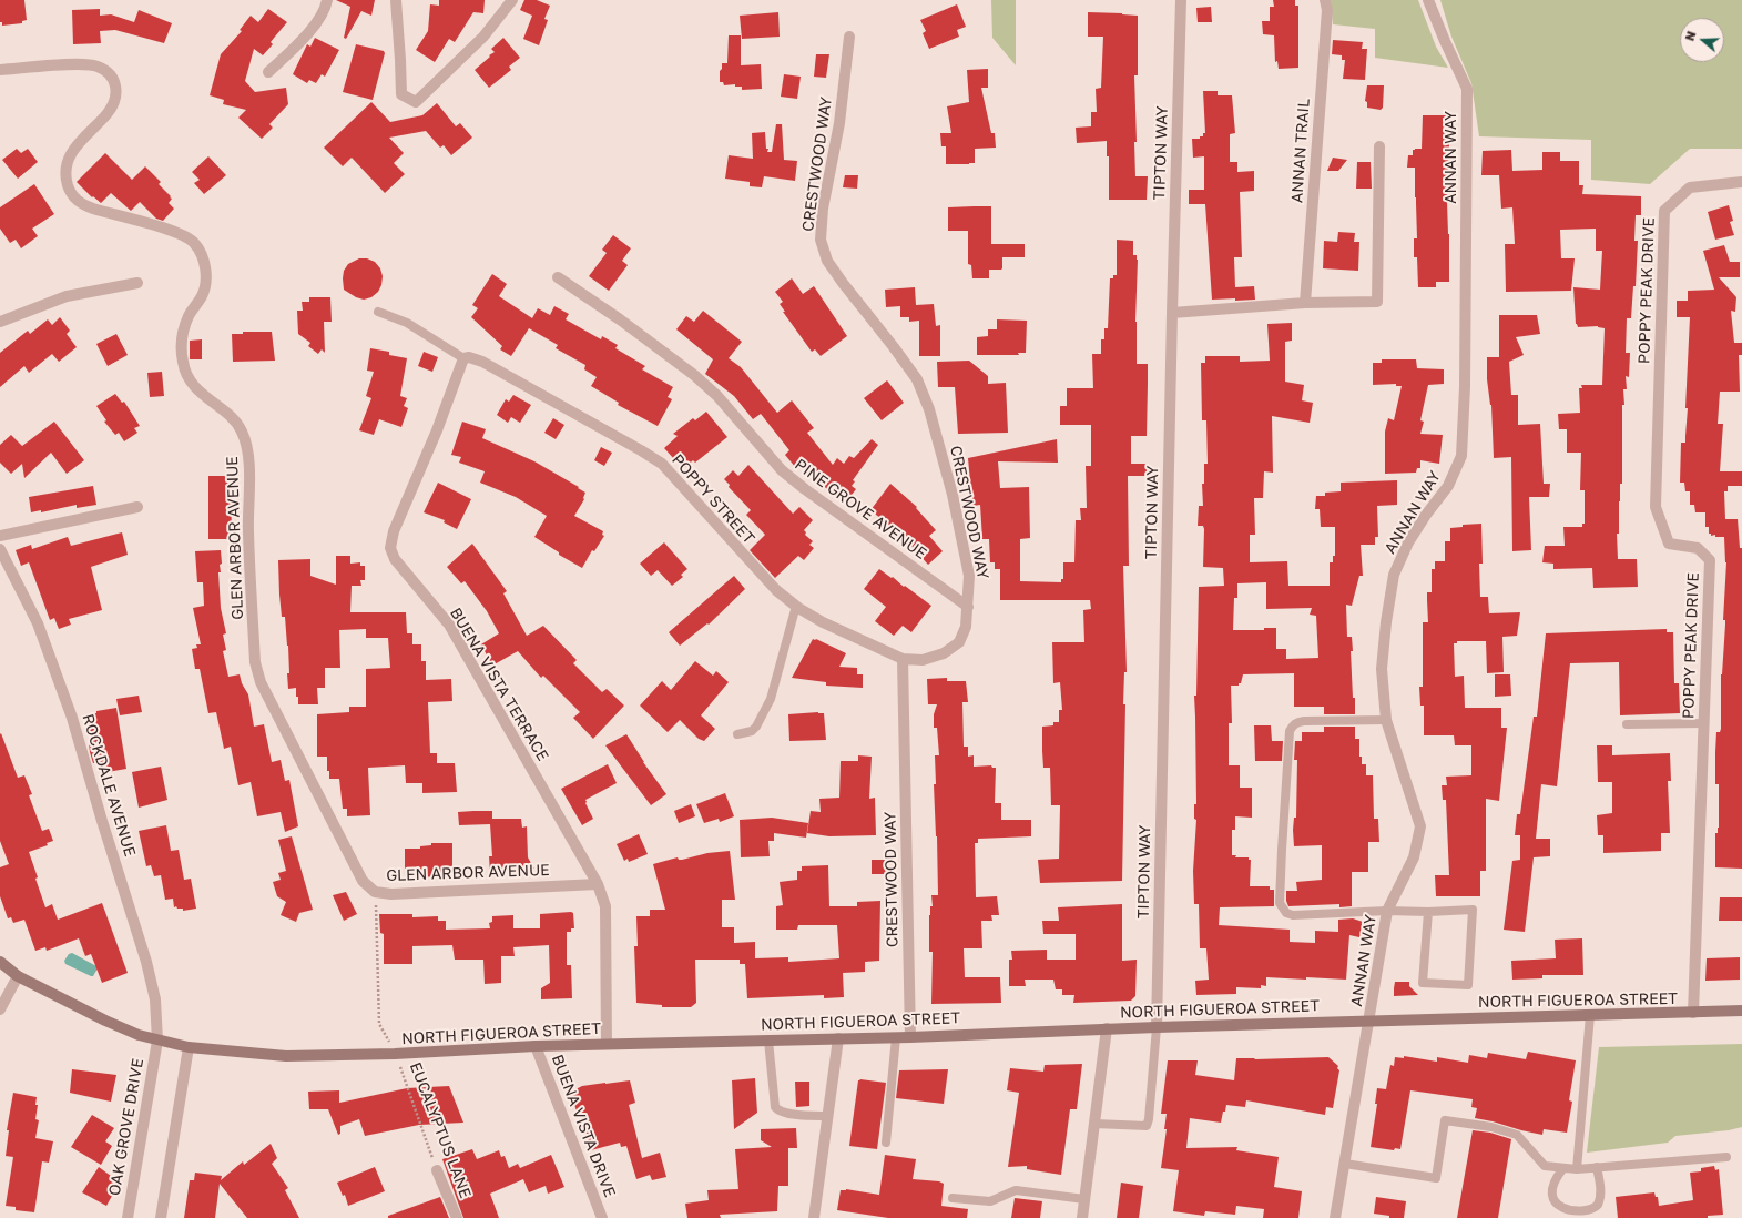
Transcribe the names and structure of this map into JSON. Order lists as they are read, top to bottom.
{
  "streets": {
    "main road": ["NORTH FIGUEROA STREET"],
    "street": [
      "ANNAN TRAIL",
      "TIPTON WAY",
      "ANNAN WAY",
      "CRESTWOOD WAY",
      "POPPY PEAK DRIVE",
      "POPPY STREET",
      "PINE GROVE AVENUE",
      "GLEN ARBOR AVENUE",
      "BUENA VISTA TERRACE",
      "ROCKDALE AVENUE",
      "BUENA VISTA DRIVE",
      "OAK GROVE DRIVE",
      "EUCALYPTUS LANE"
    ]
  },
  "crossings": [
    ["TIPTON WAY", "NORTH FIGUEROA STREET"],
    ["ANNAN WAY", "NORTH FIGUEROA STREET"],
    ["CRESTWOOD WAY", "POPPY STREET"],
    ["CRESTWOOD WAY", "PINE GROVE AVENUE"],
    ["CRESTWOOD WAY", "NORTH FIGUEROA STREET"],
    ["POPPY PEAK DRIVE", "NORTH FIGUEROA STREET"],
    ["POPPY STREET", "BUENA VISTA TERRACE"],
    ["GLEN ARBOR AVENUE", "BUENA VISTA TERRACE"],
    ["GLEN ARBOR AVENUE", "EUCALYPTUS LANE"],
    ["BUENA VISTA TERRACE", "NORTH FIGUEROA STREET"],
    ["ROCKDALE AVENUE", "NORTH FIGUEROA STREET"],
    ["ROCKDALE AVENUE", "OAK GROVE DRIVE"],
    ["NORTH FIGUEROA STREET", "BUENA VISTA DRIVE"],
    ["NORTH FIGUEROA STREET", "OAK GROVE DRIVE"],
    ["NORTH FIGUEROA STREET", "EUCALYPTUS LANE"]
  ],
  "north": "left"
}
